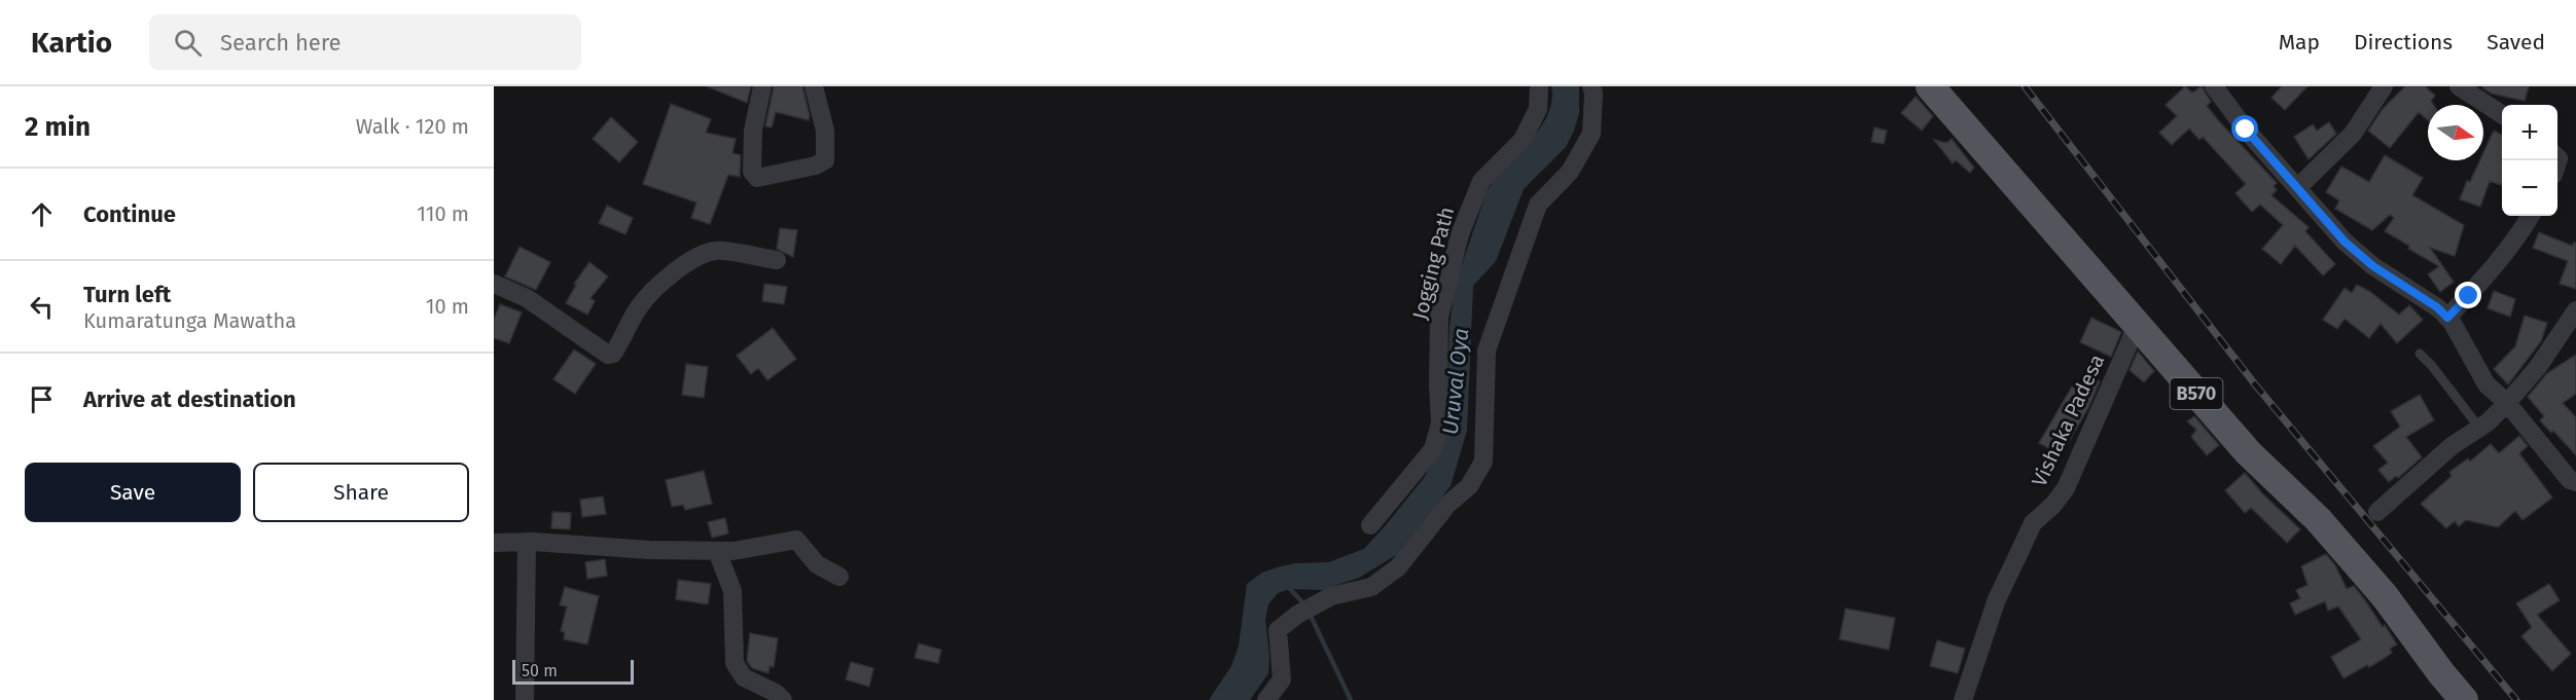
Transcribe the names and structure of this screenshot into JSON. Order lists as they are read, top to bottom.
{
  "streets": {
    "main road": ["B570"],
    "street": ["Jogging Path", "Vishaka Padesa"]
  },
  "crossings": [
    ["B570", "Vishaka Padesa"]
  ],
  "water": ["Uruval Oya"],
  "scale_bar": "50 m",
  "north": "right",
  "page": {
    "header": "Kartio",
    "search": "Search here",
    "nav": ["Map", "Directions", "Saved"],
    "heading": ["2 min", "Walk · 120 m"],
    "map_buttons": ["+", "−"],
    "list": [
      ["Continue", "110 m"],
      ["Turn left", "Kumaratunga Mawatha", "10 m"],
      "Arrive at destination"
    ],
    "buttons": ["Save", "Share"],
    "scale": "50 m"
  }
}
